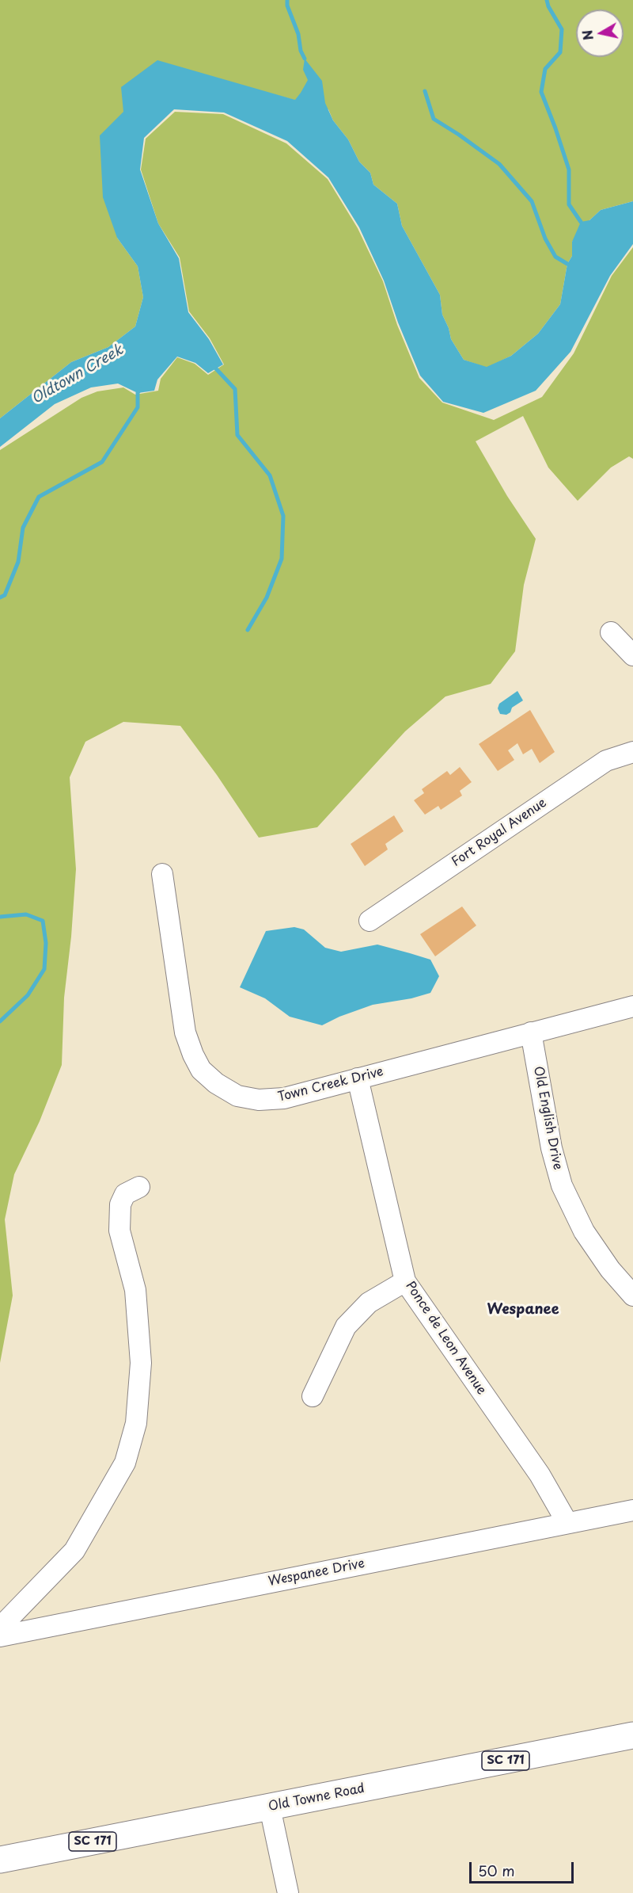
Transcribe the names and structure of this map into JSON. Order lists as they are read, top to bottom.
{
  "streets": {
    "main road": ["SC 171", "Old Towne Road"],
    "street": [
      "Fort Royal Avenue",
      "Town Creek Drive",
      "Old English Drive",
      "Ponce de Leon Avenue",
      "Wespanee Drive"
    ]
  },
  "crossings": [
    ["Town Creek Drive", "Old English Drive"],
    ["Town Creek Drive", "Ponce de Leon Avenue"],
    ["Ponce de Leon Avenue", "Wespanee Drive"]
  ],
  "districts": ["Wespanee"],
  "water": ["Oldtown Creek"],
  "scale_bar": "50 m",
  "north": "left"
}
